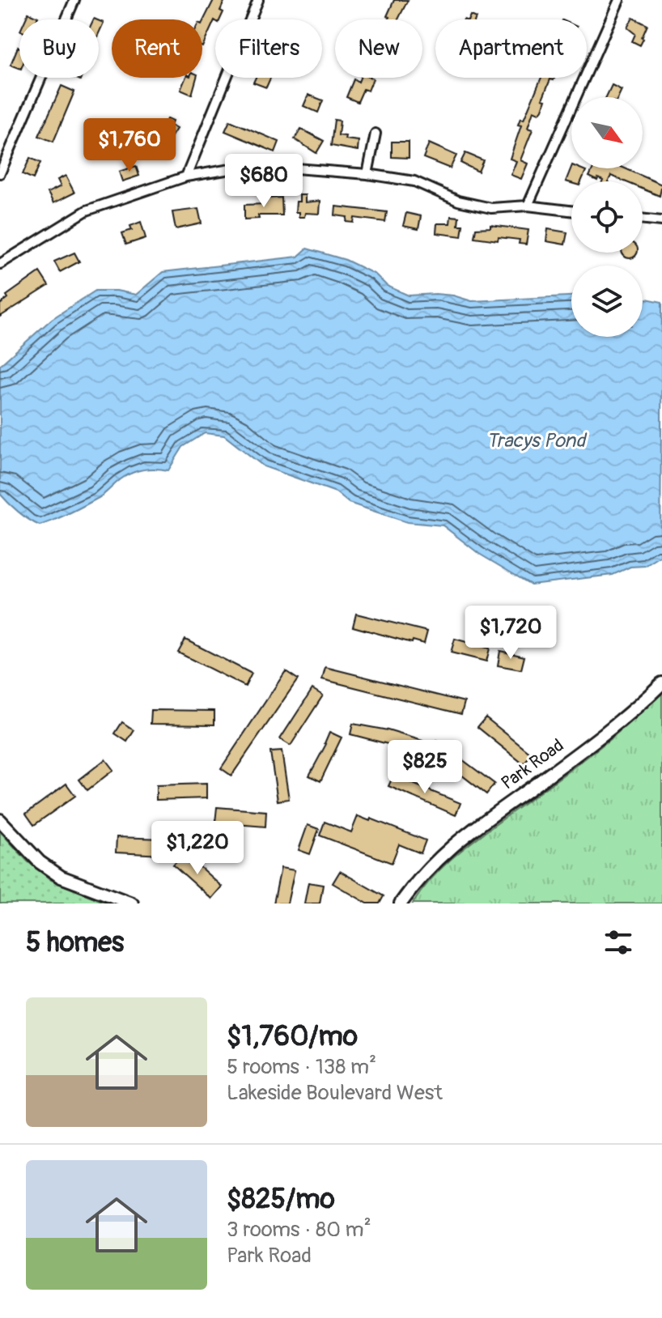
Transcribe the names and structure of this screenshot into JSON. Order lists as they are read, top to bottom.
{
  "streets": {
    "main road": ["Park Road"]
  },
  "water": ["Tracys Pond"],
  "north": "bottom right",
  "page": {
    "chip": [
      "Buy",
      "Rent",
      "Filters",
      "New",
      "Apartment"
    ],
    "price": [
      "$1,760",
      "$680",
      "$1,720",
      "$825",
      "$1,220"
    ],
    "heading": "5 homes",
    "list": [
      {
        "name": "$1,760/mo",
        "note": "5 rooms · 138 m² · Lakeside Boulevard West"
      },
      {
        "name": "$825/mo",
        "note": "3 rooms · 80 m² · Park Road"
      }
    ]
  }
}
